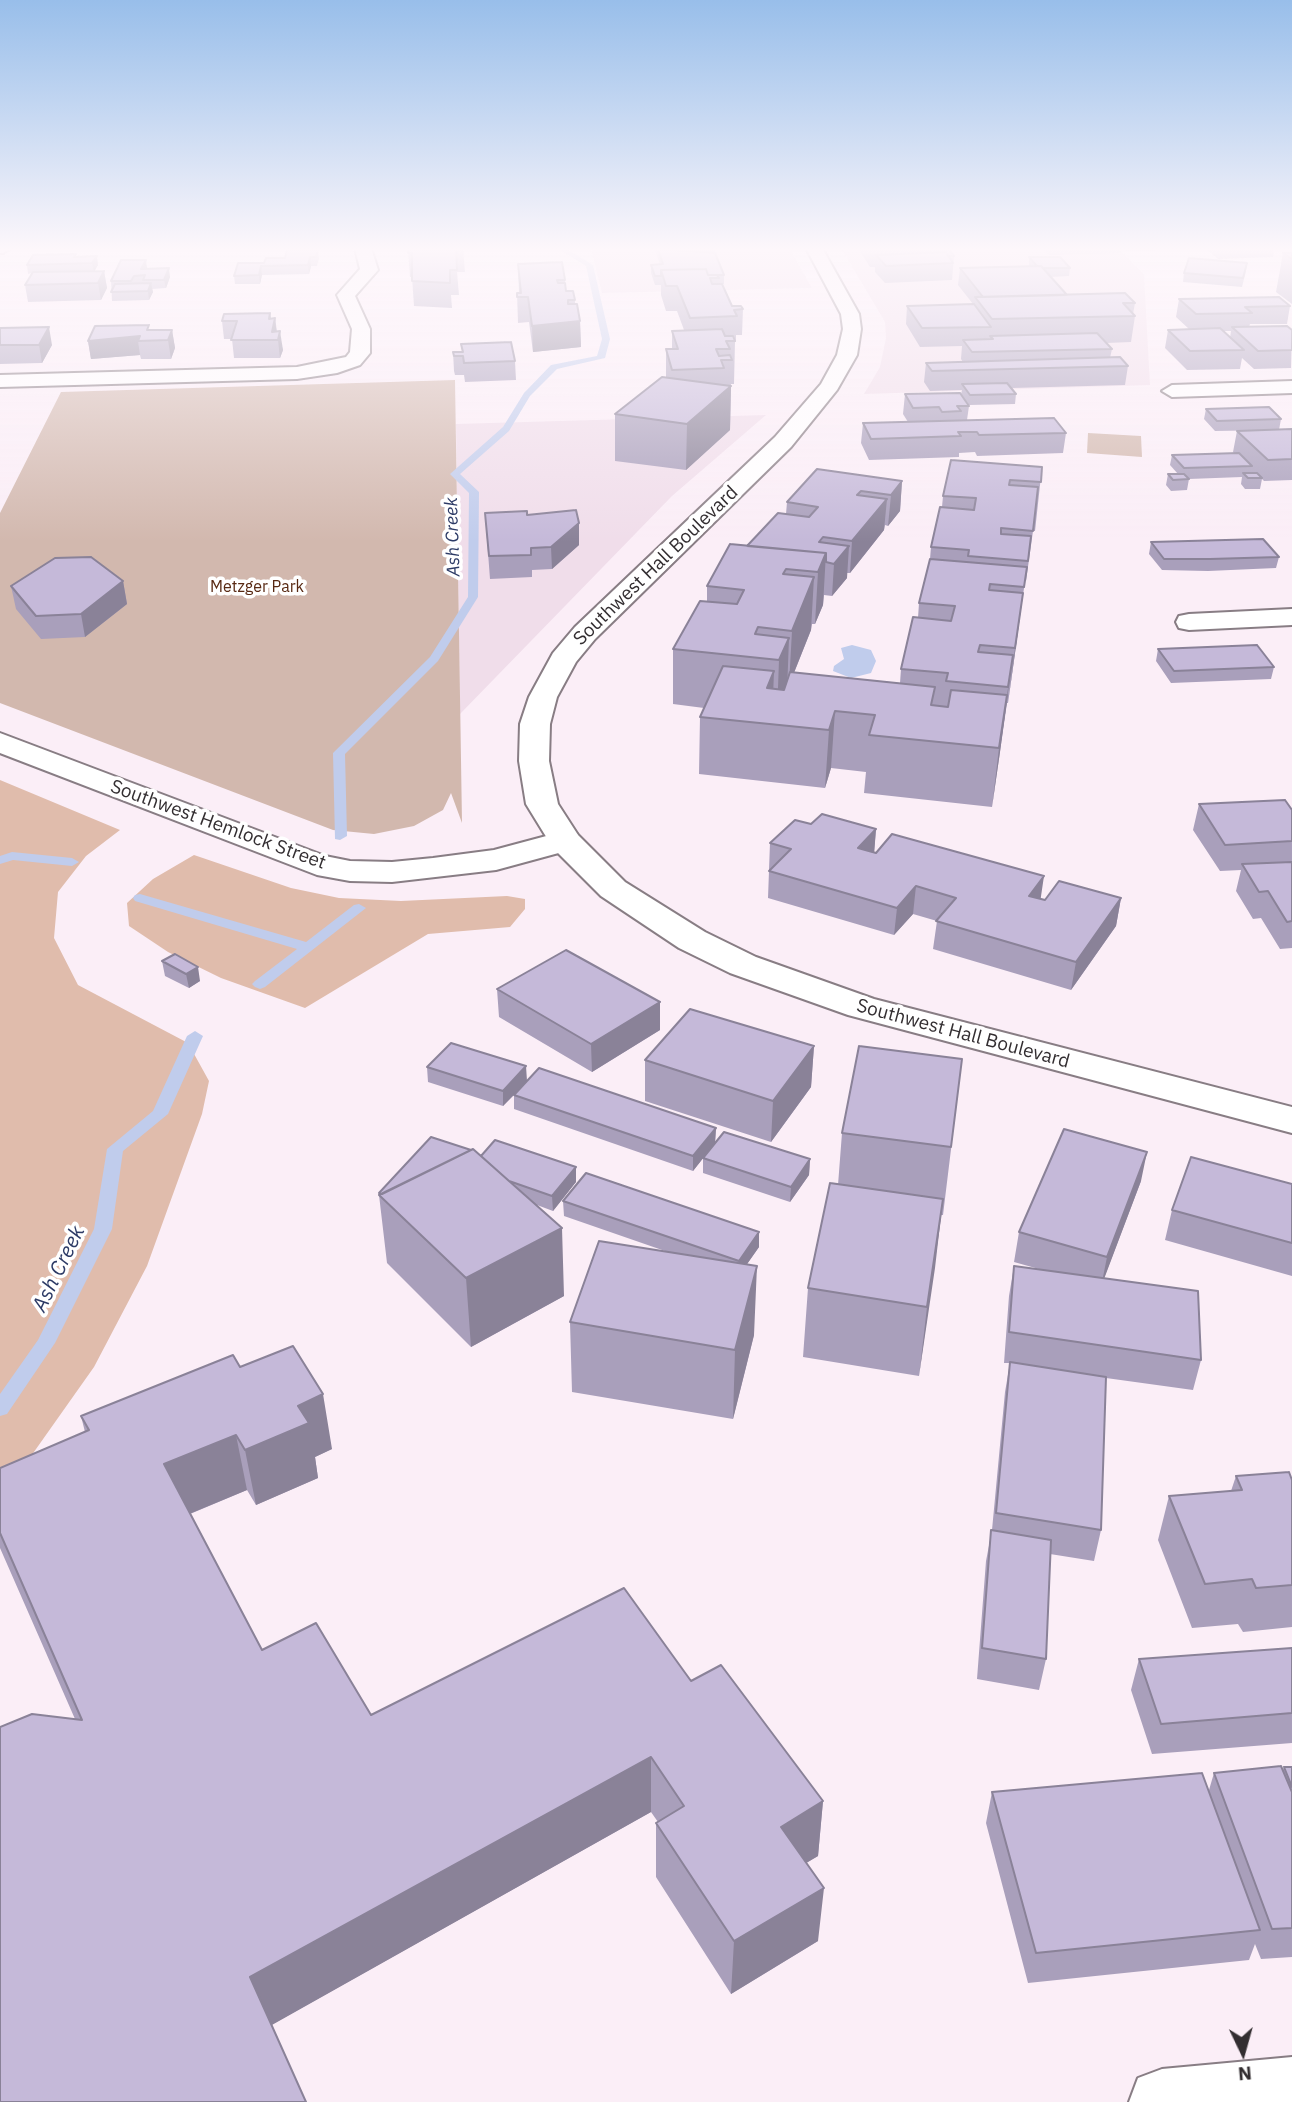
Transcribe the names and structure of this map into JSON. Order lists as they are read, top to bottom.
{
  "streets": {
    "main road": ["Southwest Hall Boulevard", "Southwest Hemlock Street"]
  },
  "crossings": [
    ["Southwest Hall Boulevard", "Southwest Hemlock Street"]
  ],
  "water": ["Ash Creek"],
  "parks": ["Metzger Park"],
  "north": "bottom"
}
